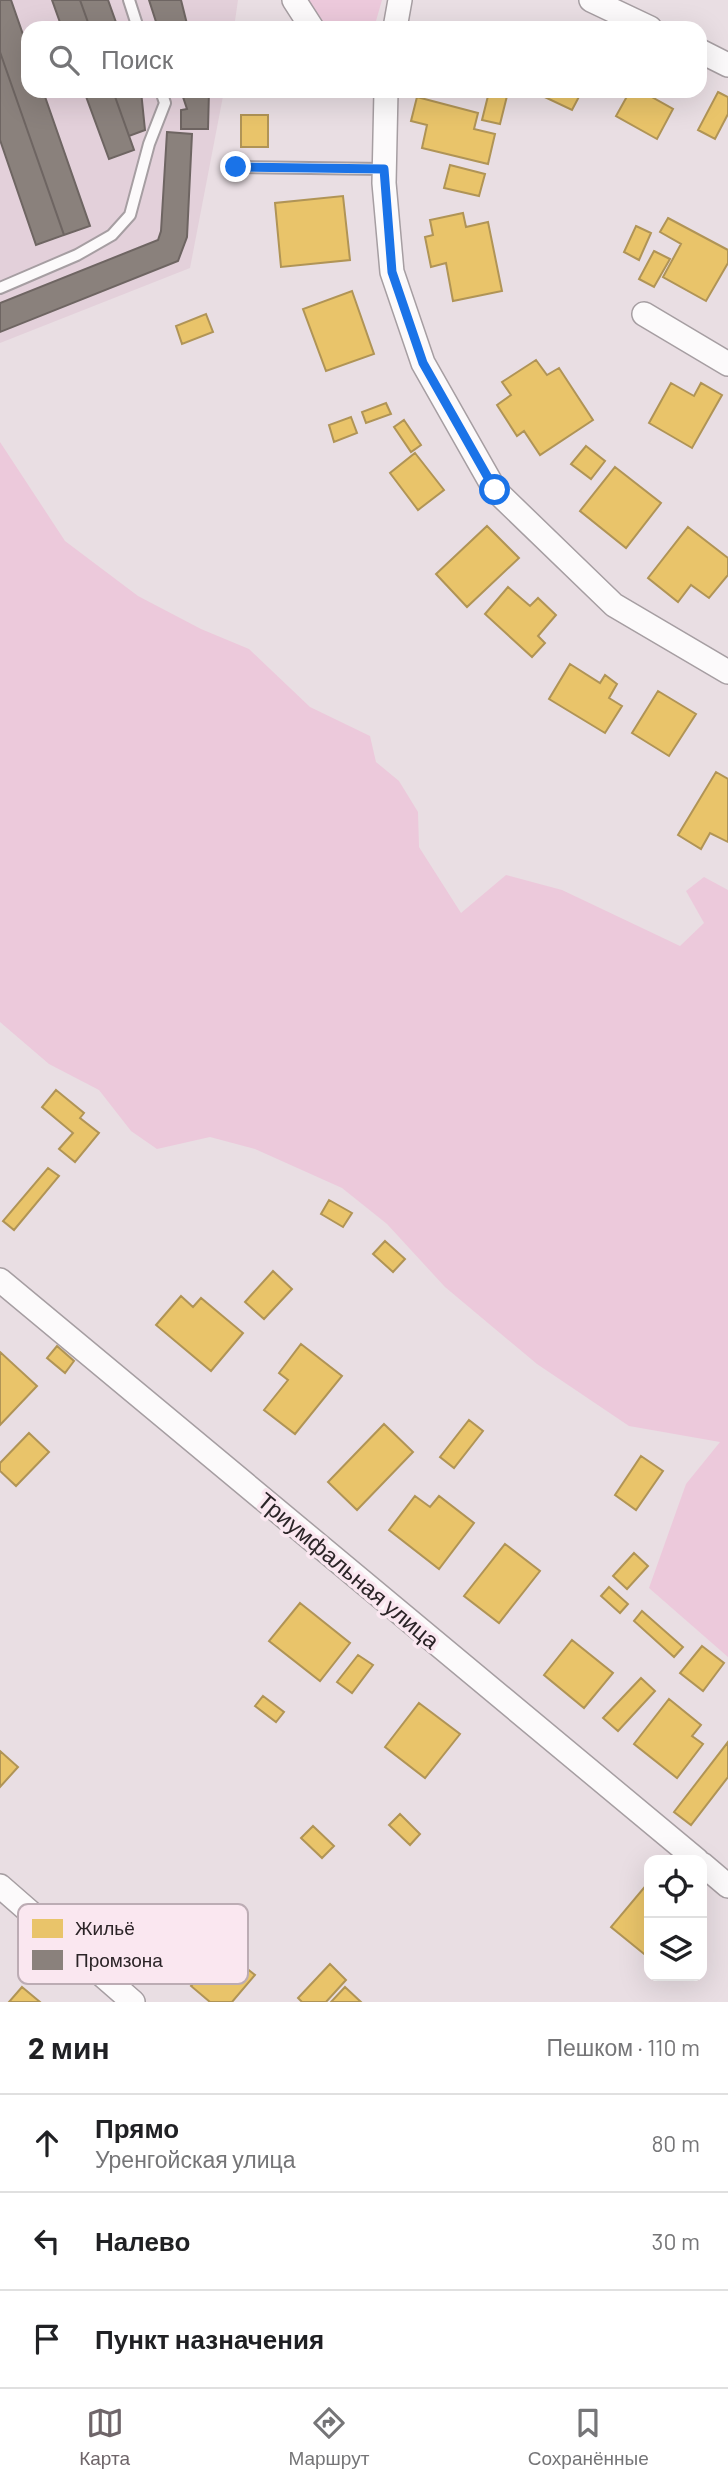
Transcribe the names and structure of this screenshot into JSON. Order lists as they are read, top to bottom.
{
  "streets": {
    "street": ["Триумфальная улица"]
  },
  "legend": ["Жильё", "Промзона"],
  "page": {
    "search": "Поиск",
    "heading": ["2 мин", "Пешком · 110 m"],
    "list": [
      ["Прямо", "Уренгойская улица", "80 m"],
      ["Налево", "30 m"],
      "Пункт назначения"
    ],
    "nav": ["Карта", "Маршрут", "Сохранённые"]
  }
}
